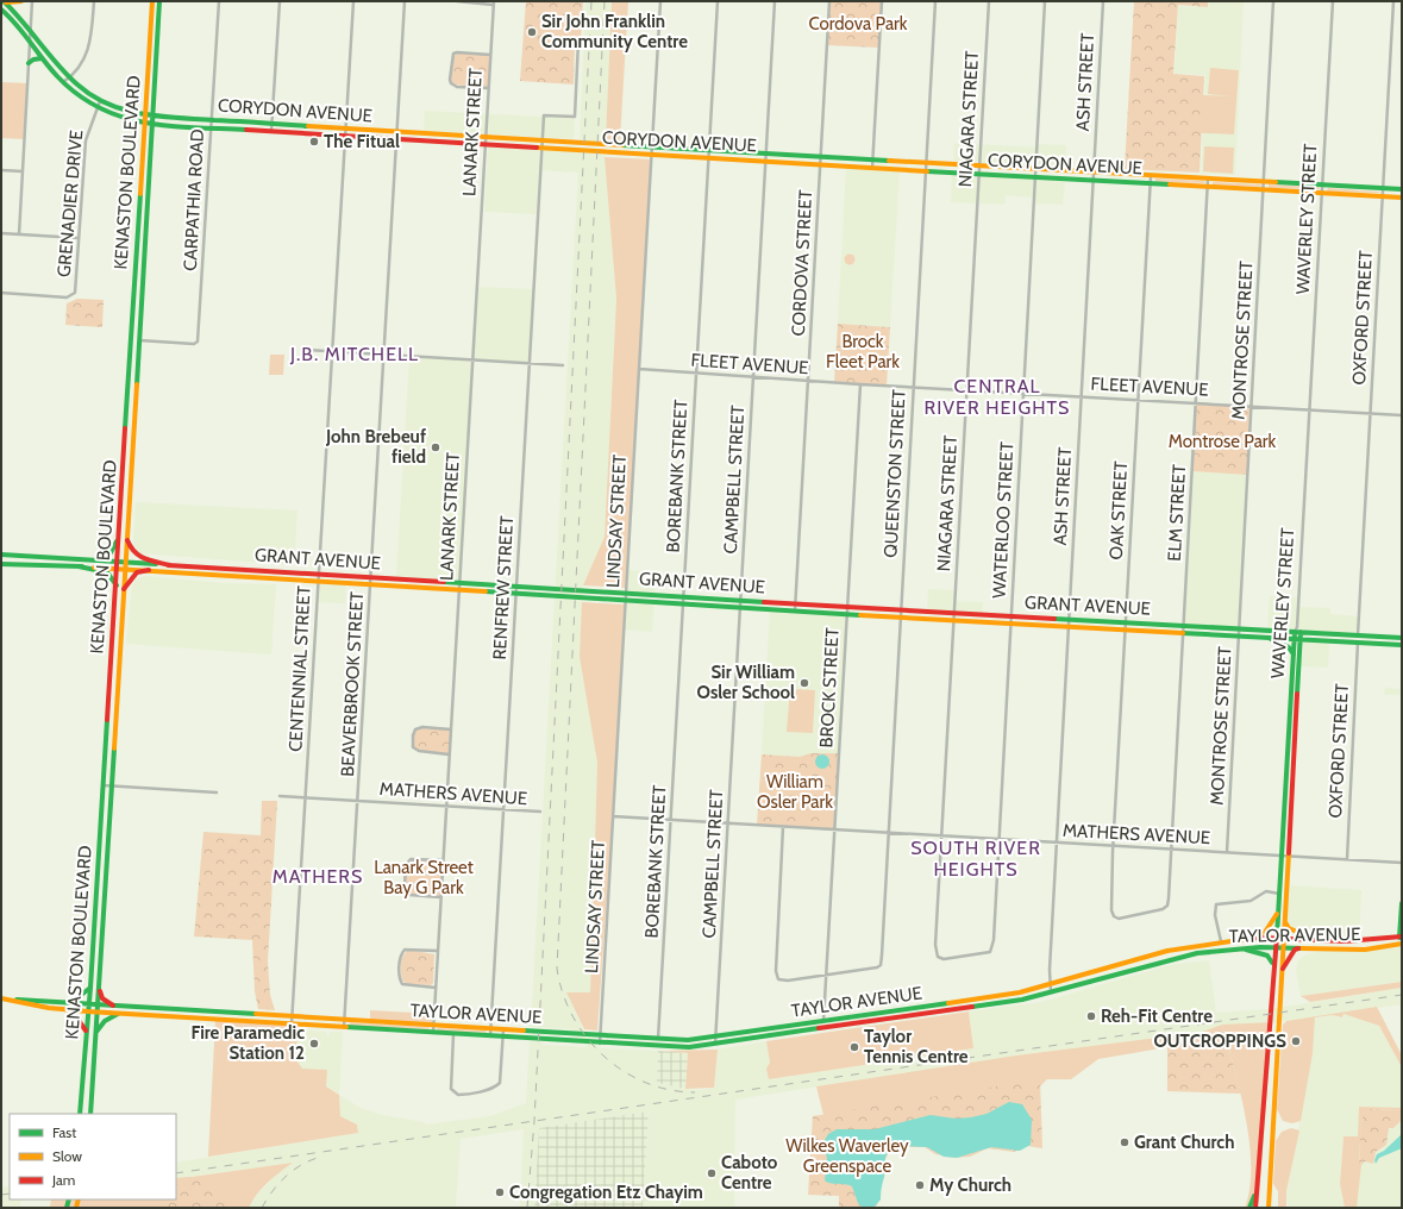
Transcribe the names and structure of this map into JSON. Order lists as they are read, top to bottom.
{
  "streets": {
    "main road": [
      "CORYDON AVENUE",
      "KENASTON BOULEVARD",
      "WAVERLEY STREET",
      "GRANT AVENUE",
      "TAYLOR AVENUE"
    ],
    "street": [
      "ASH STREET",
      "NIAGARA STREET",
      "LANARK STREET",
      "CARPATHIA ROAD",
      "GRENADIER DRIVE",
      "CORDOVA STREET",
      "OXFORD STREET",
      "MONTROSE STREET",
      "FLEET AVENUE",
      "QUEENSTON STREET",
      "BOREBANK STREET",
      "CAMPBELL STREET",
      "OAK STREET",
      "ELM STREET",
      "WATERLOO STREET",
      "LINDSAY STREET",
      "RENFREW STREET",
      "CENTENNIAL STREET",
      "BEAVERBROOK STREET",
      "BROCK STREET",
      "MATHERS AVENUE"
    ]
  },
  "crossings": [
    ["ASH STREET", "CORYDON AVENUE"],
    ["ASH STREET", "FLEET AVENUE"],
    ["ASH STREET", "GRANT AVENUE"],
    ["ASH STREET", "MATHERS AVENUE"],
    ["ASH STREET", "TAYLOR AVENUE"],
    ["CORYDON AVENUE", "NIAGARA STREET"],
    ["CORYDON AVENUE", "LANARK STREET"],
    ["CORYDON AVENUE", "KENASTON BOULEVARD"],
    ["CORYDON AVENUE", "CARPATHIA ROAD"],
    ["CORYDON AVENUE", "GRENADIER DRIVE"],
    ["CORYDON AVENUE", "WAVERLEY STREET"],
    ["CORYDON AVENUE", "CORDOVA STREET"],
    ["CORYDON AVENUE", "OXFORD STREET"],
    ["CORYDON AVENUE", "MONTROSE STREET"],
    ["CORYDON AVENUE", "QUEENSTON STREET"],
    ["CORYDON AVENUE", "BOREBANK STREET"],
    ["CORYDON AVENUE", "CAMPBELL STREET"],
    ["CORYDON AVENUE", "OAK STREET"],
    ["CORYDON AVENUE", "ELM STREET"],
    ["CORYDON AVENUE", "WATERLOO STREET"],
    ["CORYDON AVENUE", "LINDSAY STREET"],
    ["CORYDON AVENUE", "RENFREW STREET"],
    ["CORYDON AVENUE", "CENTENNIAL STREET"],
    ["CORYDON AVENUE", "BEAVERBROOK STREET"],
    ["NIAGARA STREET", "FLEET AVENUE"],
    ["NIAGARA STREET", "WATERLOO STREET"],
    ["NIAGARA STREET", "GRANT AVENUE"],
    ["NIAGARA STREET", "MATHERS AVENUE"],
    ["LANARK STREET", "GRANT AVENUE"],
    ["LANARK STREET", "MATHERS AVENUE"],
    ["LANARK STREET", "TAYLOR AVENUE"],
    ["KENASTON BOULEVARD", "CARPATHIA ROAD"],
    ["KENASTON BOULEVARD", "GRANT AVENUE"],
    ["KENASTON BOULEVARD", "TAYLOR AVENUE"],
    ["WAVERLEY STREET", "FLEET AVENUE"],
    ["WAVERLEY STREET", "GRANT AVENUE"],
    ["WAVERLEY STREET", "MATHERS AVENUE"],
    ["WAVERLEY STREET", "TAYLOR AVENUE"],
    ["CORDOVA STREET", "FLEET AVENUE"],
    ["CORDOVA STREET", "GRANT AVENUE"],
    ["OXFORD STREET", "FLEET AVENUE"],
    ["OXFORD STREET", "GRANT AVENUE"],
    ["OXFORD STREET", "MATHERS AVENUE"],
    ["MONTROSE STREET", "FLEET AVENUE"],
    ["MONTROSE STREET", "GRANT AVENUE"],
    ["MONTROSE STREET", "MATHERS AVENUE"],
    ["FLEET AVENUE", "QUEENSTON STREET"],
    ["FLEET AVENUE", "BOREBANK STREET"],
    ["FLEET AVENUE", "CAMPBELL STREET"],
    ["FLEET AVENUE", "OAK STREET"],
    ["FLEET AVENUE", "ELM STREET"],
    ["FLEET AVENUE", "WATERLOO STREET"],
    ["FLEET AVENUE", "LINDSAY STREET"],
    ["FLEET AVENUE", "BROCK STREET"],
    ["QUEENSTON STREET", "GRANT AVENUE"],
    ["QUEENSTON STREET", "BROCK STREET"],
    ["QUEENSTON STREET", "MATHERS AVENUE"],
    ["BOREBANK STREET", "GRANT AVENUE"],
    ["BOREBANK STREET", "MATHERS AVENUE"],
    ["BOREBANK STREET", "TAYLOR AVENUE"],
    ["CAMPBELL STREET", "GRANT AVENUE"],
    ["CAMPBELL STREET", "MATHERS AVENUE"],
    ["CAMPBELL STREET", "TAYLOR AVENUE"],
    ["OAK STREET", "ELM STREET"],
    ["OAK STREET", "GRANT AVENUE"],
    ["OAK STREET", "MATHERS AVENUE"],
    ["ELM STREET", "GRANT AVENUE"],
    ["ELM STREET", "MATHERS AVENUE"],
    ["WATERLOO STREET", "GRANT AVENUE"],
    ["WATERLOO STREET", "MATHERS AVENUE"],
    ["LINDSAY STREET", "GRANT AVENUE"],
    ["LINDSAY STREET", "MATHERS AVENUE"],
    ["LINDSAY STREET", "TAYLOR AVENUE"],
    ["GRANT AVENUE", "RENFREW STREET"],
    ["GRANT AVENUE", "CENTENNIAL STREET"],
    ["GRANT AVENUE", "BEAVERBROOK STREET"],
    ["GRANT AVENUE", "BROCK STREET"],
    ["RENFREW STREET", "MATHERS AVENUE"],
    ["RENFREW STREET", "TAYLOR AVENUE"],
    ["CENTENNIAL STREET", "MATHERS AVENUE"],
    ["CENTENNIAL STREET", "TAYLOR AVENUE"],
    ["BEAVERBROOK STREET", "MATHERS AVENUE"],
    ["BEAVERBROOK STREET", "TAYLOR AVENUE"],
    ["BROCK STREET", "MATHERS AVENUE"],
    ["BROCK STREET", "TAYLOR AVENUE"]
  ],
  "districts": [
    "J.B. MITCHELL",
    "CENTRAL RIVER HEIGHTS",
    "SOUTH RIVER HEIGHTS",
    "MATHERS"
  ],
  "parks": [
    "Cordova Park",
    "Brock Fleet Park",
    "Montrose Park",
    "William Osler Park",
    "Lanark Street Bay G Park",
    "Wilkes Waverley Greenspace"
  ],
  "places": [
    "Sir John Franklin Community Centre",
    "The Fitual",
    "John Brebeuf field",
    "Sir William Osler School",
    "Reh-Fit Centre",
    "OUTCROPPINGS",
    "Fire Paramedic Station 12",
    "Taylor Tennis Centre",
    "Grant Church",
    "Caboto Centre",
    "My Church",
    "Congregation Etz Chayim"
  ],
  "legend": ["Fast", "Slow", "Jam"]
}
